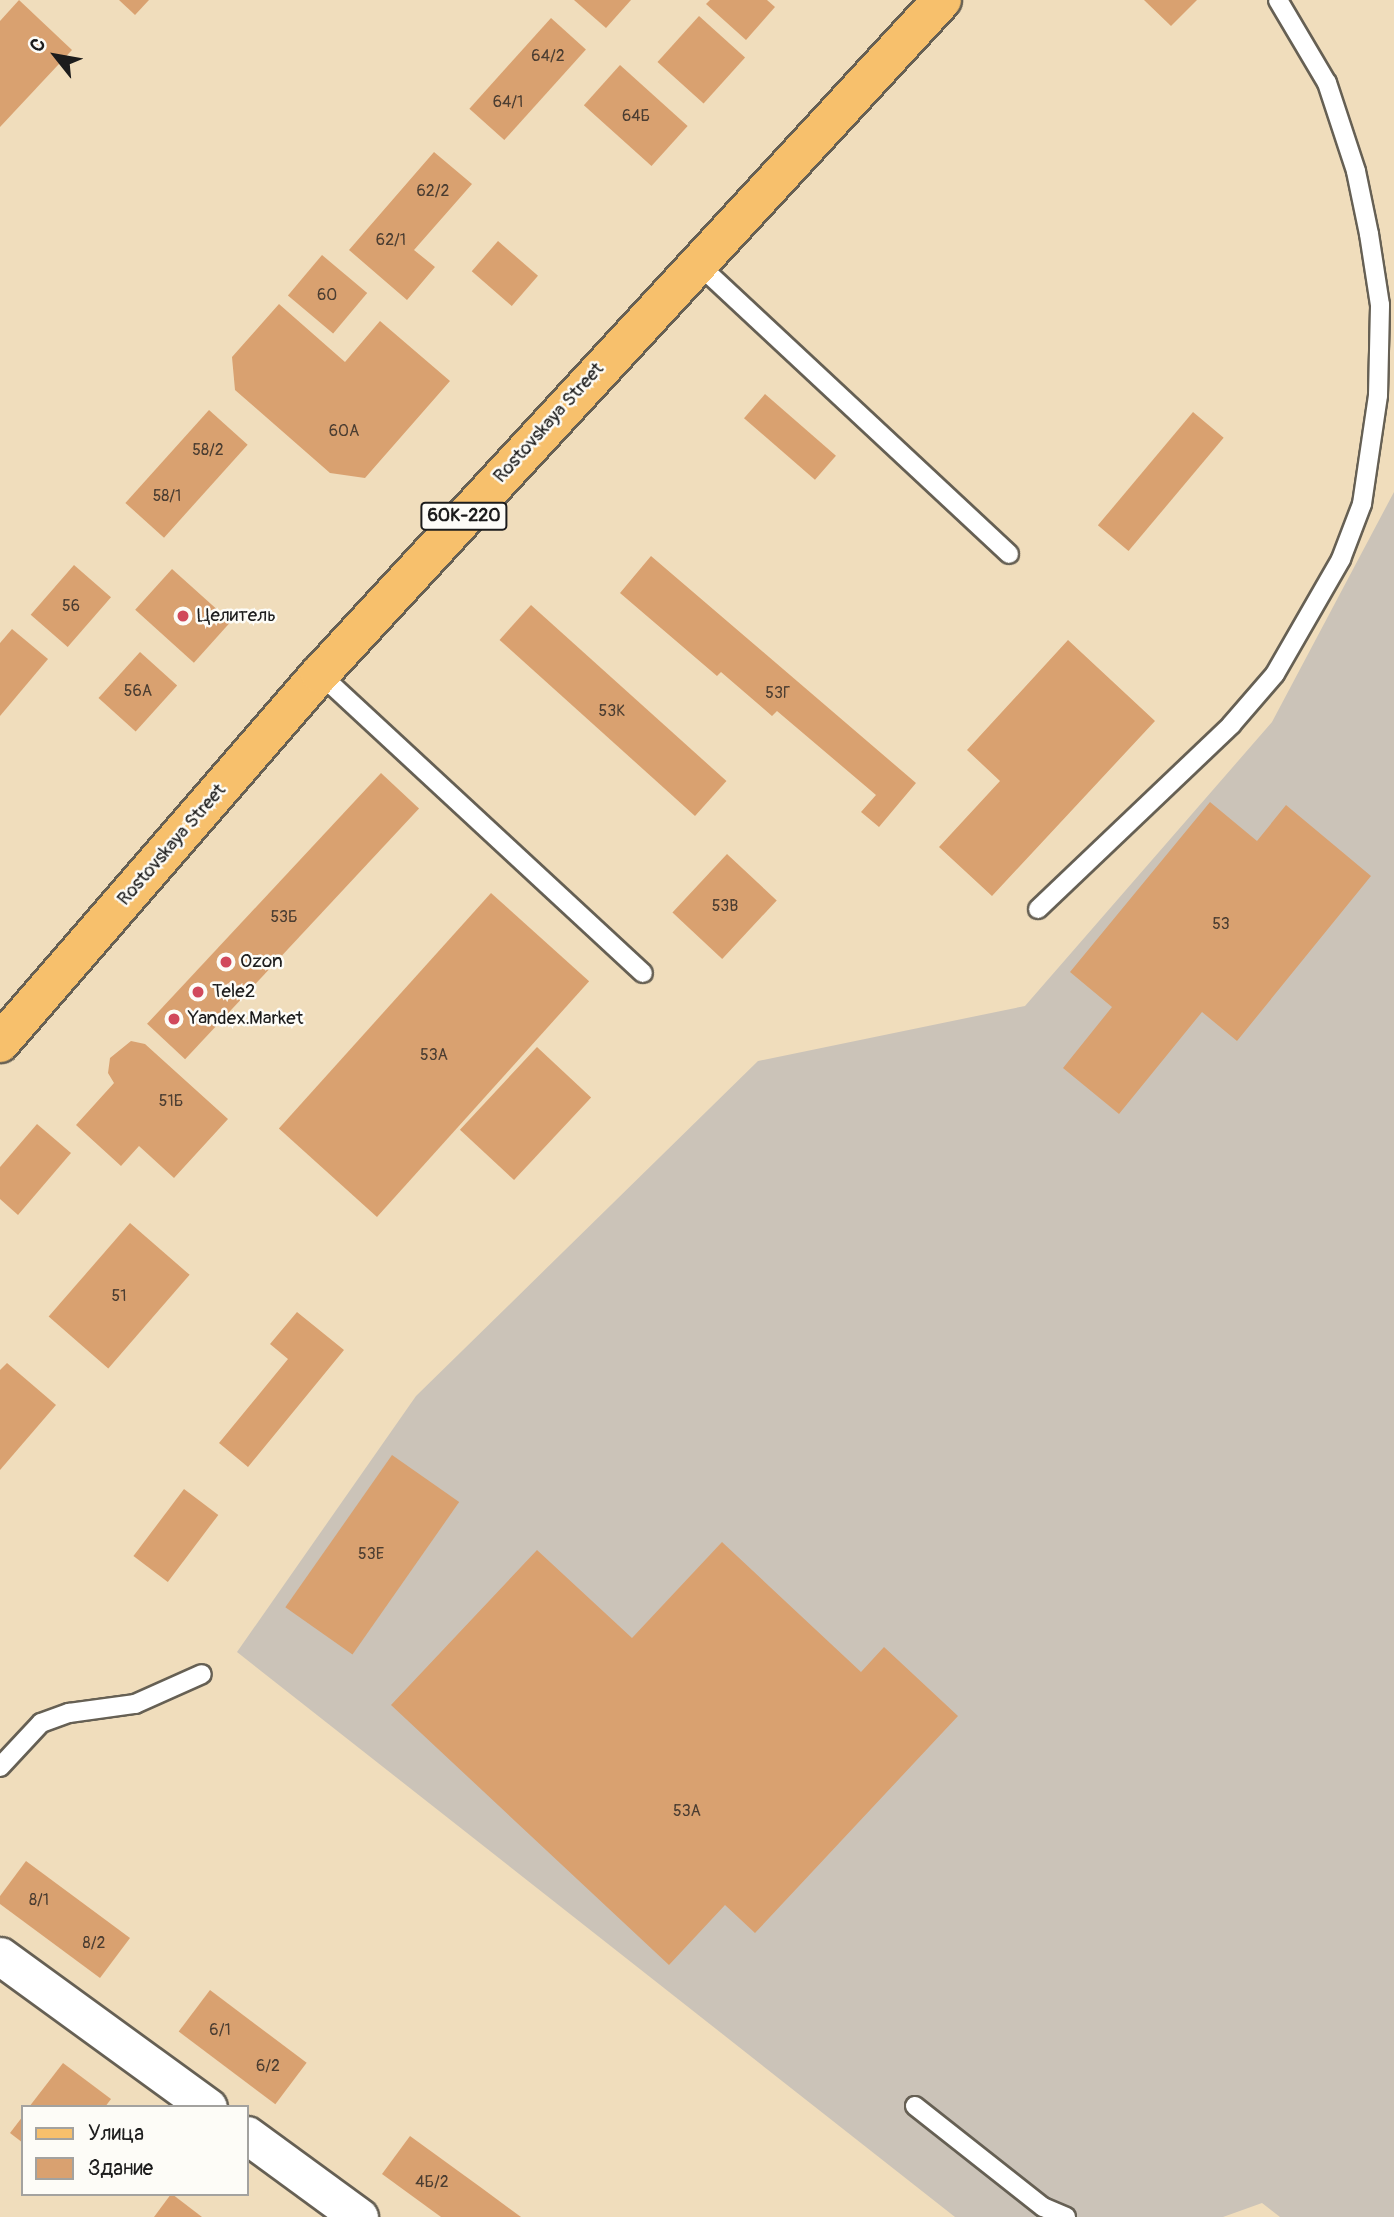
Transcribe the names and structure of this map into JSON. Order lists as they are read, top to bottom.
{
  "streets": {
    "main road": ["Rostovskaya Street", "60К-220"]
  },
  "places": [
    "Целитель",
    "Ozon",
    "Tele2",
    "Yandex.Market"
  ],
  "house_numbers": [
    "64/2",
    "64/1",
    "64Б",
    "62/2",
    "62/1",
    "60",
    "60А",
    "58/2",
    "58/1",
    "56",
    "56А",
    "53Г",
    "53К",
    "53В",
    "53Б",
    "53",
    "53А",
    "51Б",
    "51",
    "53Е",
    "53А",
    "8/1",
    "8/2",
    "6/1",
    "6/2",
    "4Б/2"
  ],
  "legend": ["Улица", "Здание"],
  "north": "top left"
}
